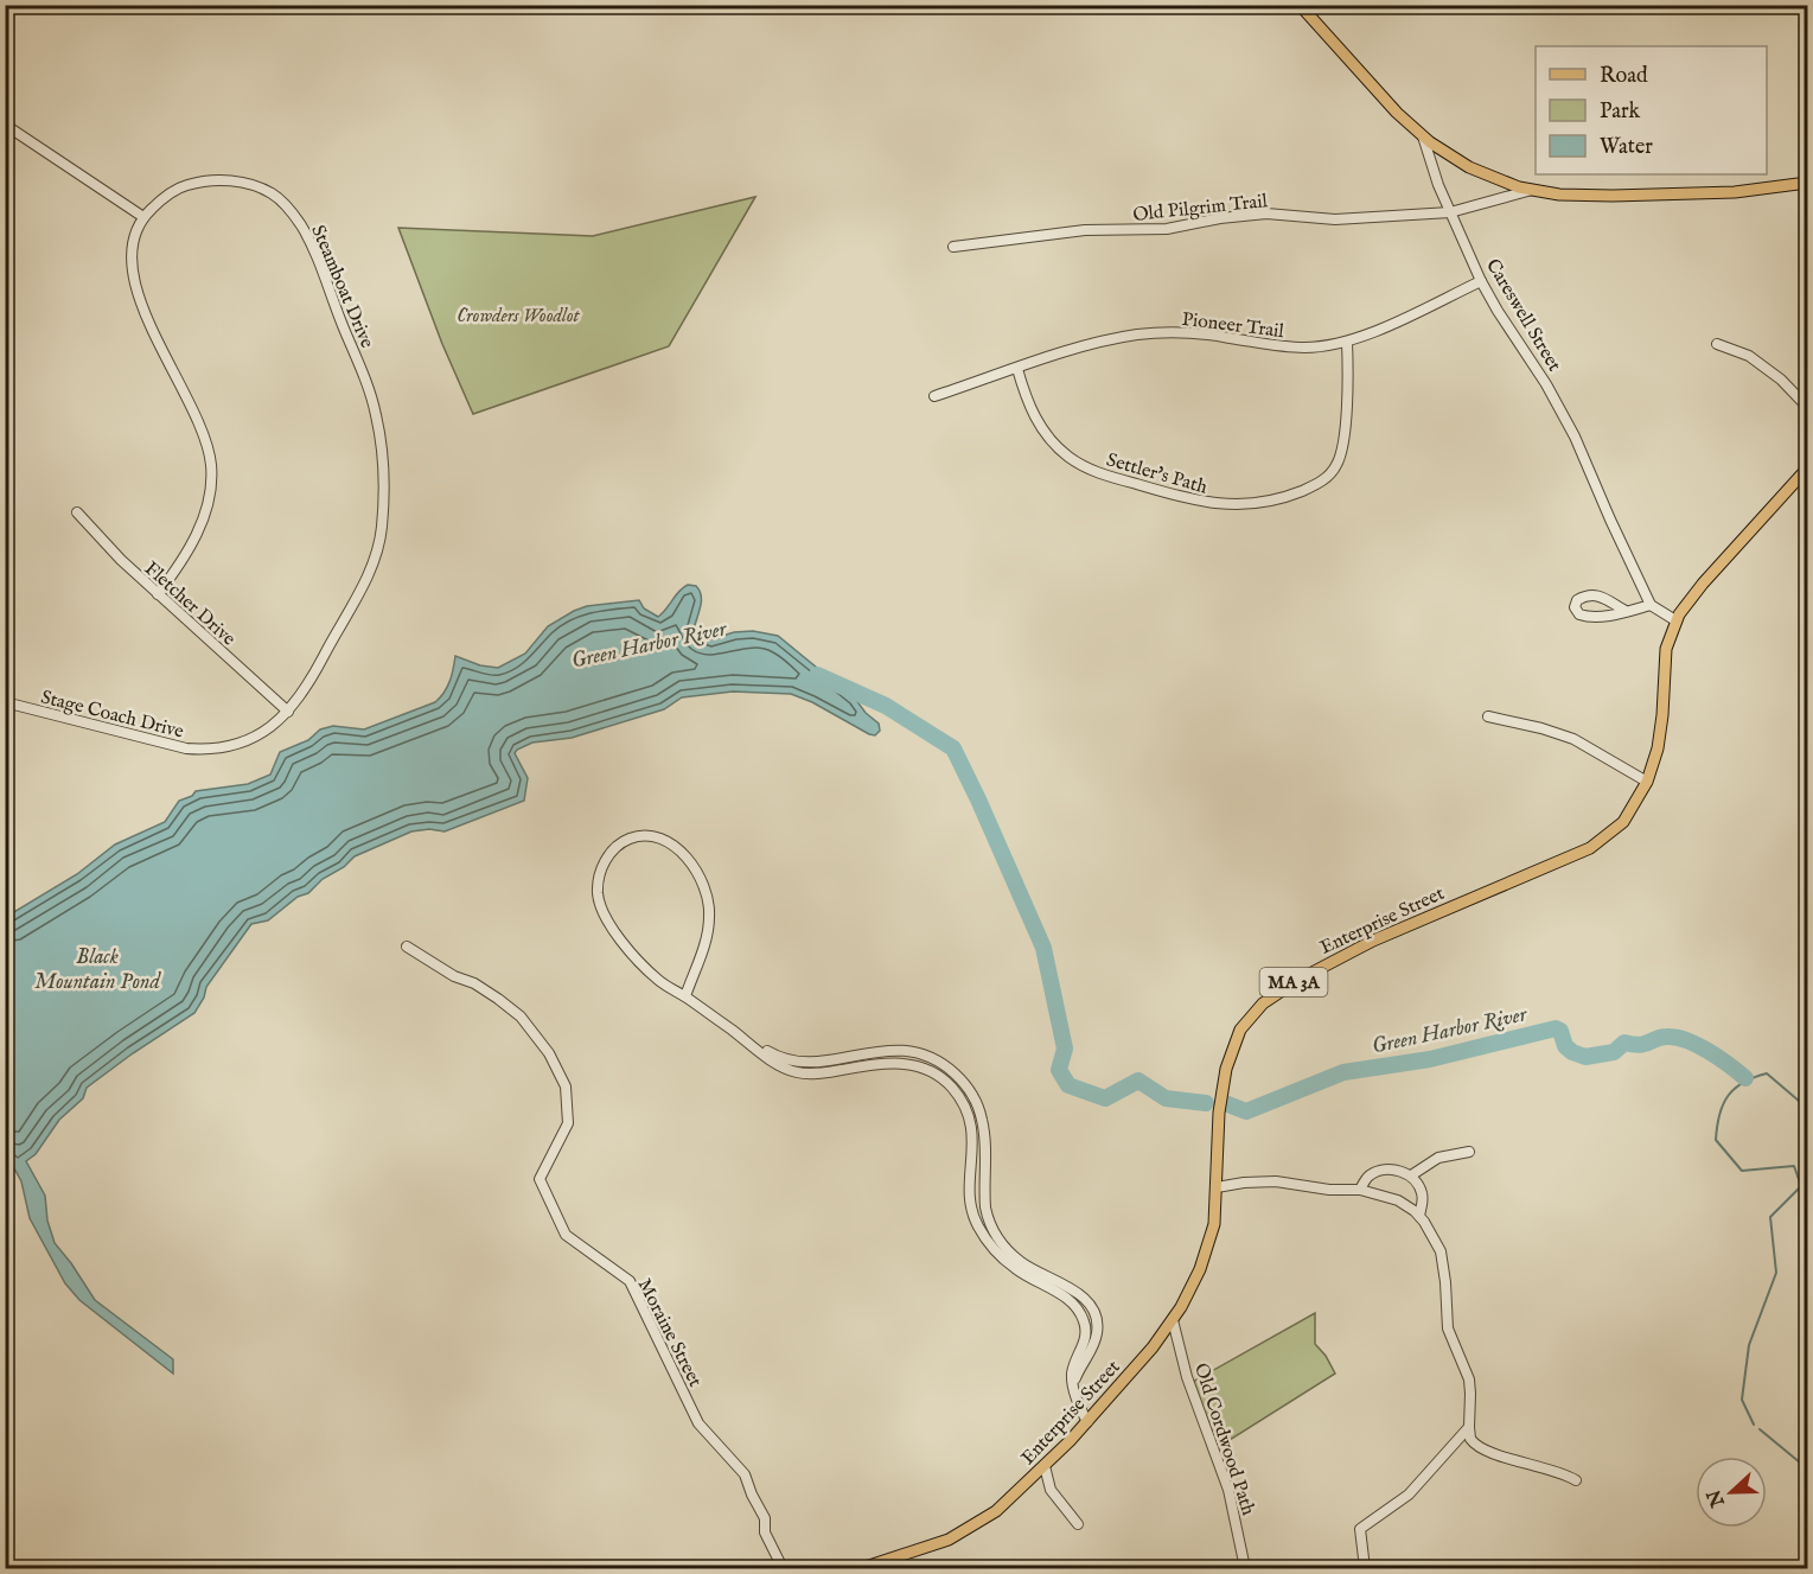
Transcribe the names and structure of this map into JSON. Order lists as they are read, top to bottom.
{
  "streets": {
    "main road": ["Careswell Street", "Enterprise Street", "MA 3A"],
    "street": [
      "Old Pilgrim Trail",
      "Steamboat Drive",
      "Pioneer Trail",
      "Settler's Path",
      "Fletcher Drive",
      "Stage Coach Drive",
      "Moraine Street",
      "Old Cordwood Path"
    ]
  },
  "crossings": [
    ["Old Pilgrim Trail", "Careswell Street"],
    ["Steamboat Drive", "Fletcher Drive"],
    ["Steamboat Drive", "Stage Coach Drive"],
    ["Careswell Street", "Pioneer Trail"],
    ["Pioneer Trail", "Settler's Path"],
    ["Fletcher Drive", "Stage Coach Drive"],
    ["Enterprise Street", "Old Cordwood Path"]
  ],
  "water": ["Green Harbor River", "Black Mountain Pond"],
  "parks": ["Crowders Woodlot"],
  "legend": ["Road", "Park", "Water"],
  "north": "left"
}
